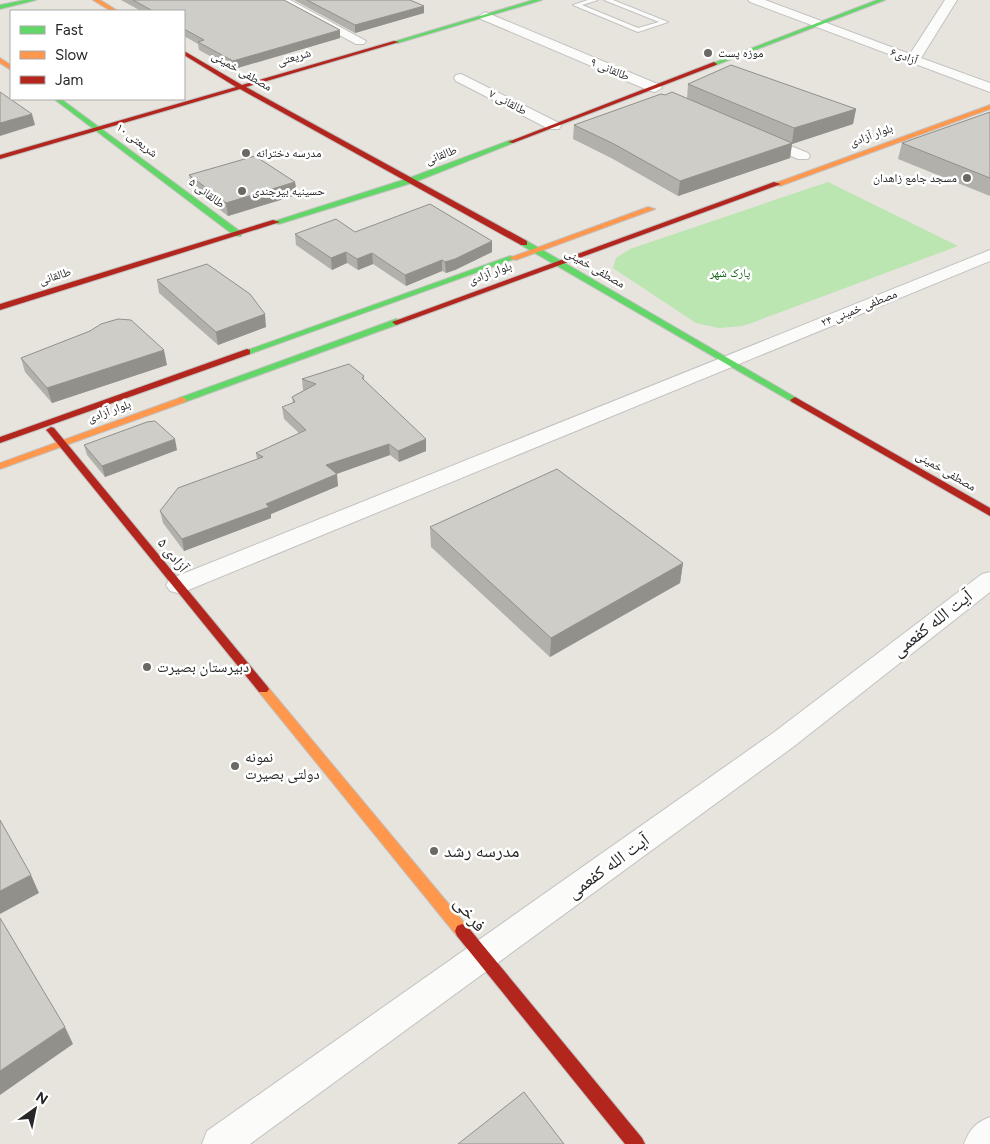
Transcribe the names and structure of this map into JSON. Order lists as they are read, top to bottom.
{
  "streets": {
    "main road": [
      "شریعتی",
      "مصطفی خمینی",
      "بلوار آزادی",
      "شریعتی ۱۰",
      "طالقانی",
      "طالقانی ۵",
      "آزادی ۵",
      "فرخی"
    ],
    "street": [
      "آزادی۶",
      "طالقانی ۹",
      "طالقانی ۷",
      "مصطفی خمینی ۲۴",
      "آیت الله کفعمی"
    ]
  },
  "crossings": [
    ["آزادی۶", "طالقانی"],
    ["شریعتی", "طالقانی ۹"],
    ["شریعتی", "مصطفی خمینی"],
    ["شریعتی", "شریعتی ۱۰"],
    ["طالقانی ۹", "طالقانی"],
    ["مصطفی خمینی", "بلوار آزادی"],
    ["مصطفی خمینی", "طالقانی"],
    ["مصطفی خمینی", "مصطفی خمینی ۲۴"],
    ["طالقانی ۷", "طالقانی"],
    ["بلوار آزادی", "آزادی ۵"],
    ["شریعتی ۱۰", "طالقانی ۵"],
    ["طالقانی", "طالقانی ۵"],
    ["مصطفی خمینی ۲۴", "آزادی ۵"],
    ["آزادی ۵", "فرخی"],
    ["آیت الله کفعمی", "فرخی"]
  ],
  "parks": ["پارک شهر"],
  "places": [
    "موزه پست",
    "مدرسه دخترانه",
    "مسجد جامع زاهدان",
    "حسینیه بیرجندی",
    "دبیرستان بصیرت",
    "نمونه دولتی بصیرت",
    "مدرسه رشد"
  ],
  "legend": ["Fast", "Slow", "Jam"],
  "north": "top right"
}
